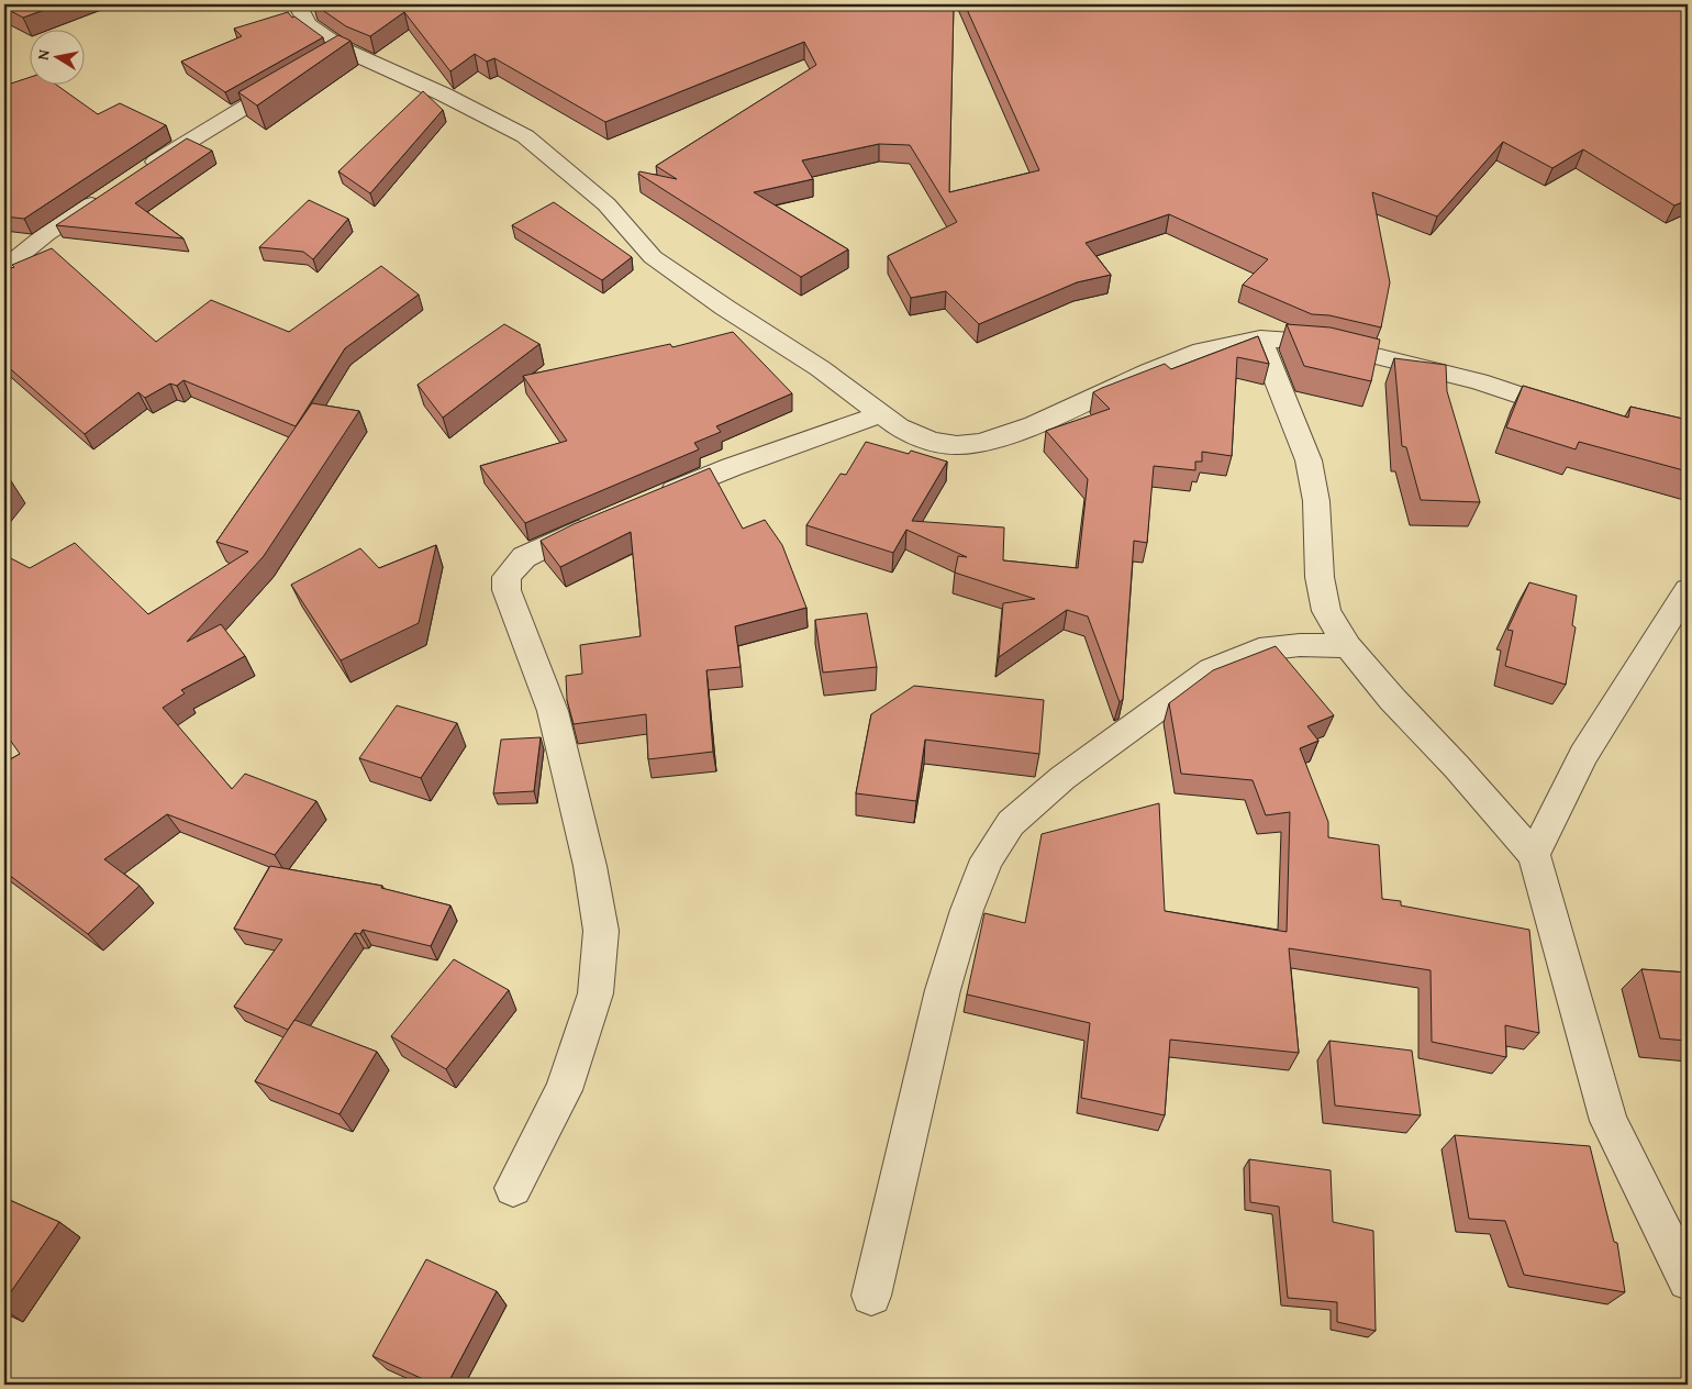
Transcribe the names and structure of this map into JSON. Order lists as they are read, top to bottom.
{
  "north": "left"
}
